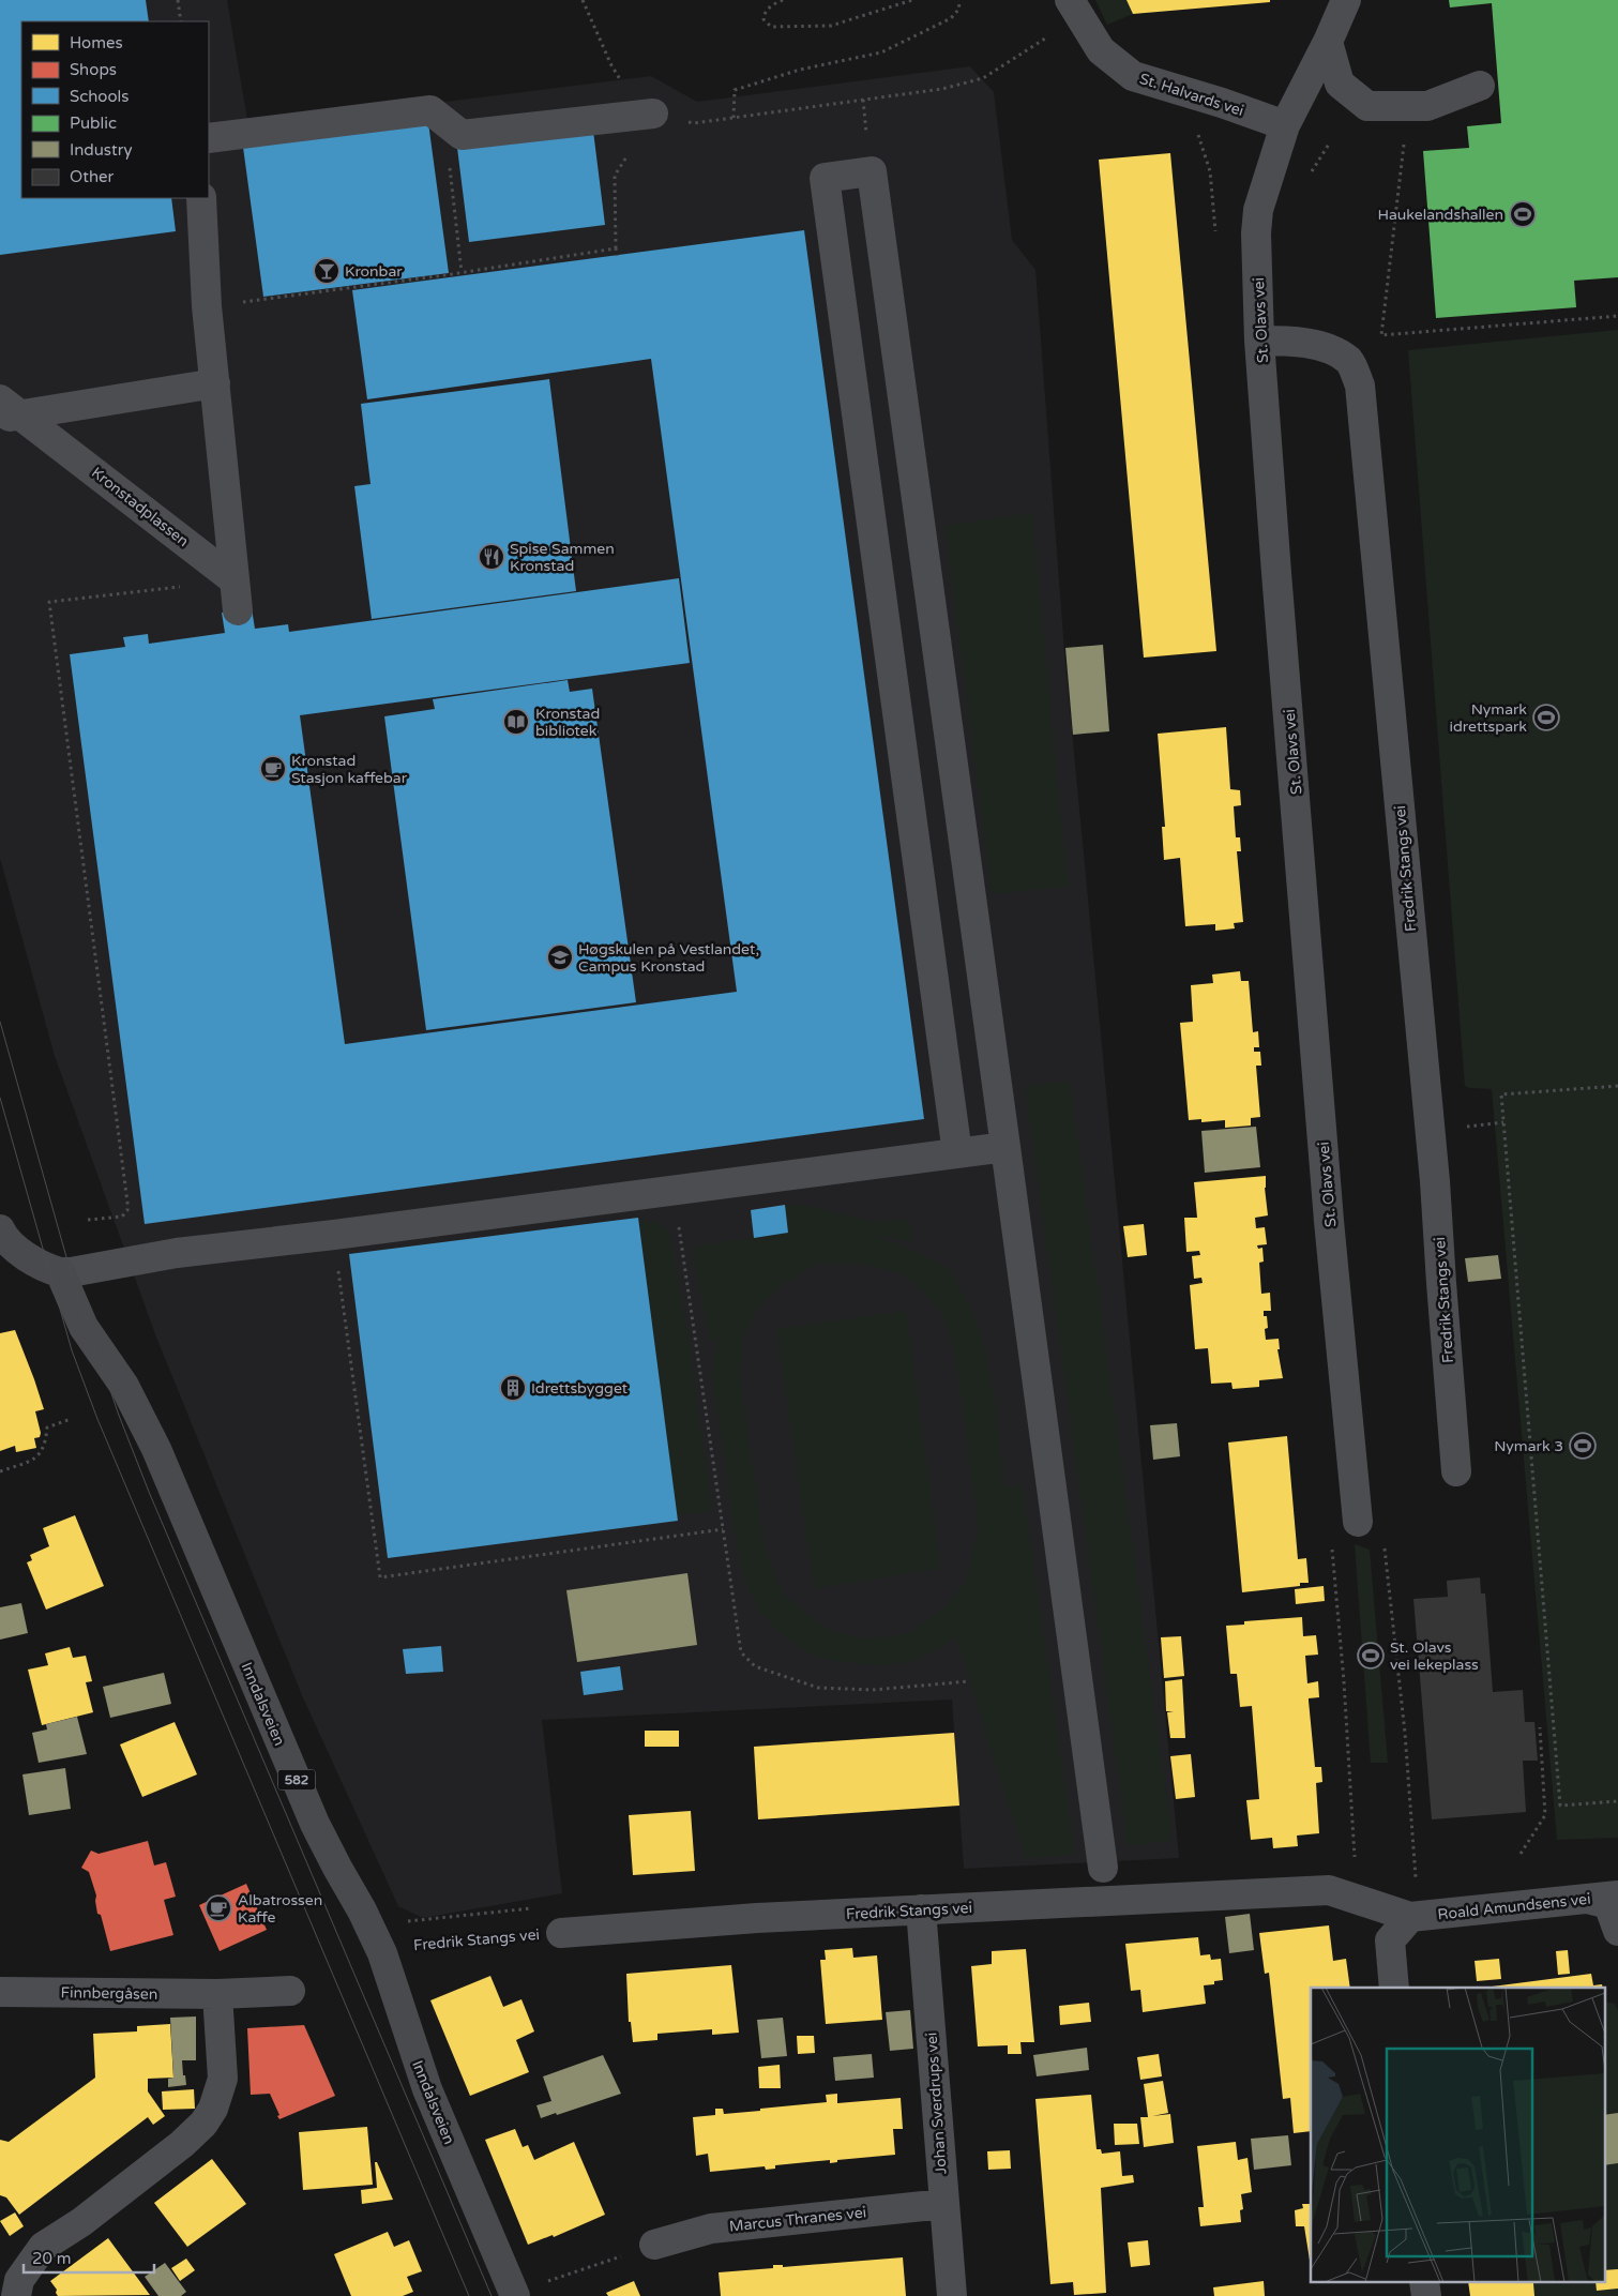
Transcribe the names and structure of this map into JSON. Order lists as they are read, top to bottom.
{
  "streets": {
    "main road": ["Inndalsveien", "582"],
    "street": [
      "St. Halvards vei",
      "St. Olavs vei",
      "Kronstadplassen",
      "Fredrik Stangs vei",
      "Roald Amundsens vei",
      "Finnbergåsen",
      "Johan Sverdrups vei",
      "Marcus Thranes vei"
    ]
  },
  "crossings": [
    ["St. Halvards vei", "St. Olavs vei"],
    ["St. Olavs vei", "Fredrik Stangs vei"],
    ["Fredrik Stangs vei", "Roald Amundsens vei"],
    ["Fredrik Stangs vei", "Johan Sverdrups vei"],
    ["Johan Sverdrups vei", "Marcus Thranes vei"]
  ],
  "places": {
    "sports": [
      "Haukelandshallen",
      "Nymark idrettspark",
      "Nymark 3",
      "St. Olavs vei lekeplass"
    ],
    "bar": ["Kronbar"],
    "restaurant": ["Spise Sammen Kronstad"],
    "library": ["Kronstad bibliotek"],
    "cafe": ["Kronstad Stasjon kaffebar", "Albatrossen Kaffe"],
    "school or university": ["Høgskulen på Vestlandet, Campus Kronstad"],
    "building": ["Idrettsbygget"]
  },
  "legend": [
    "Homes",
    "Shops",
    "Schools",
    "Public",
    "Industry",
    "Other"
  ],
  "scale_bar": "20 m"
}
